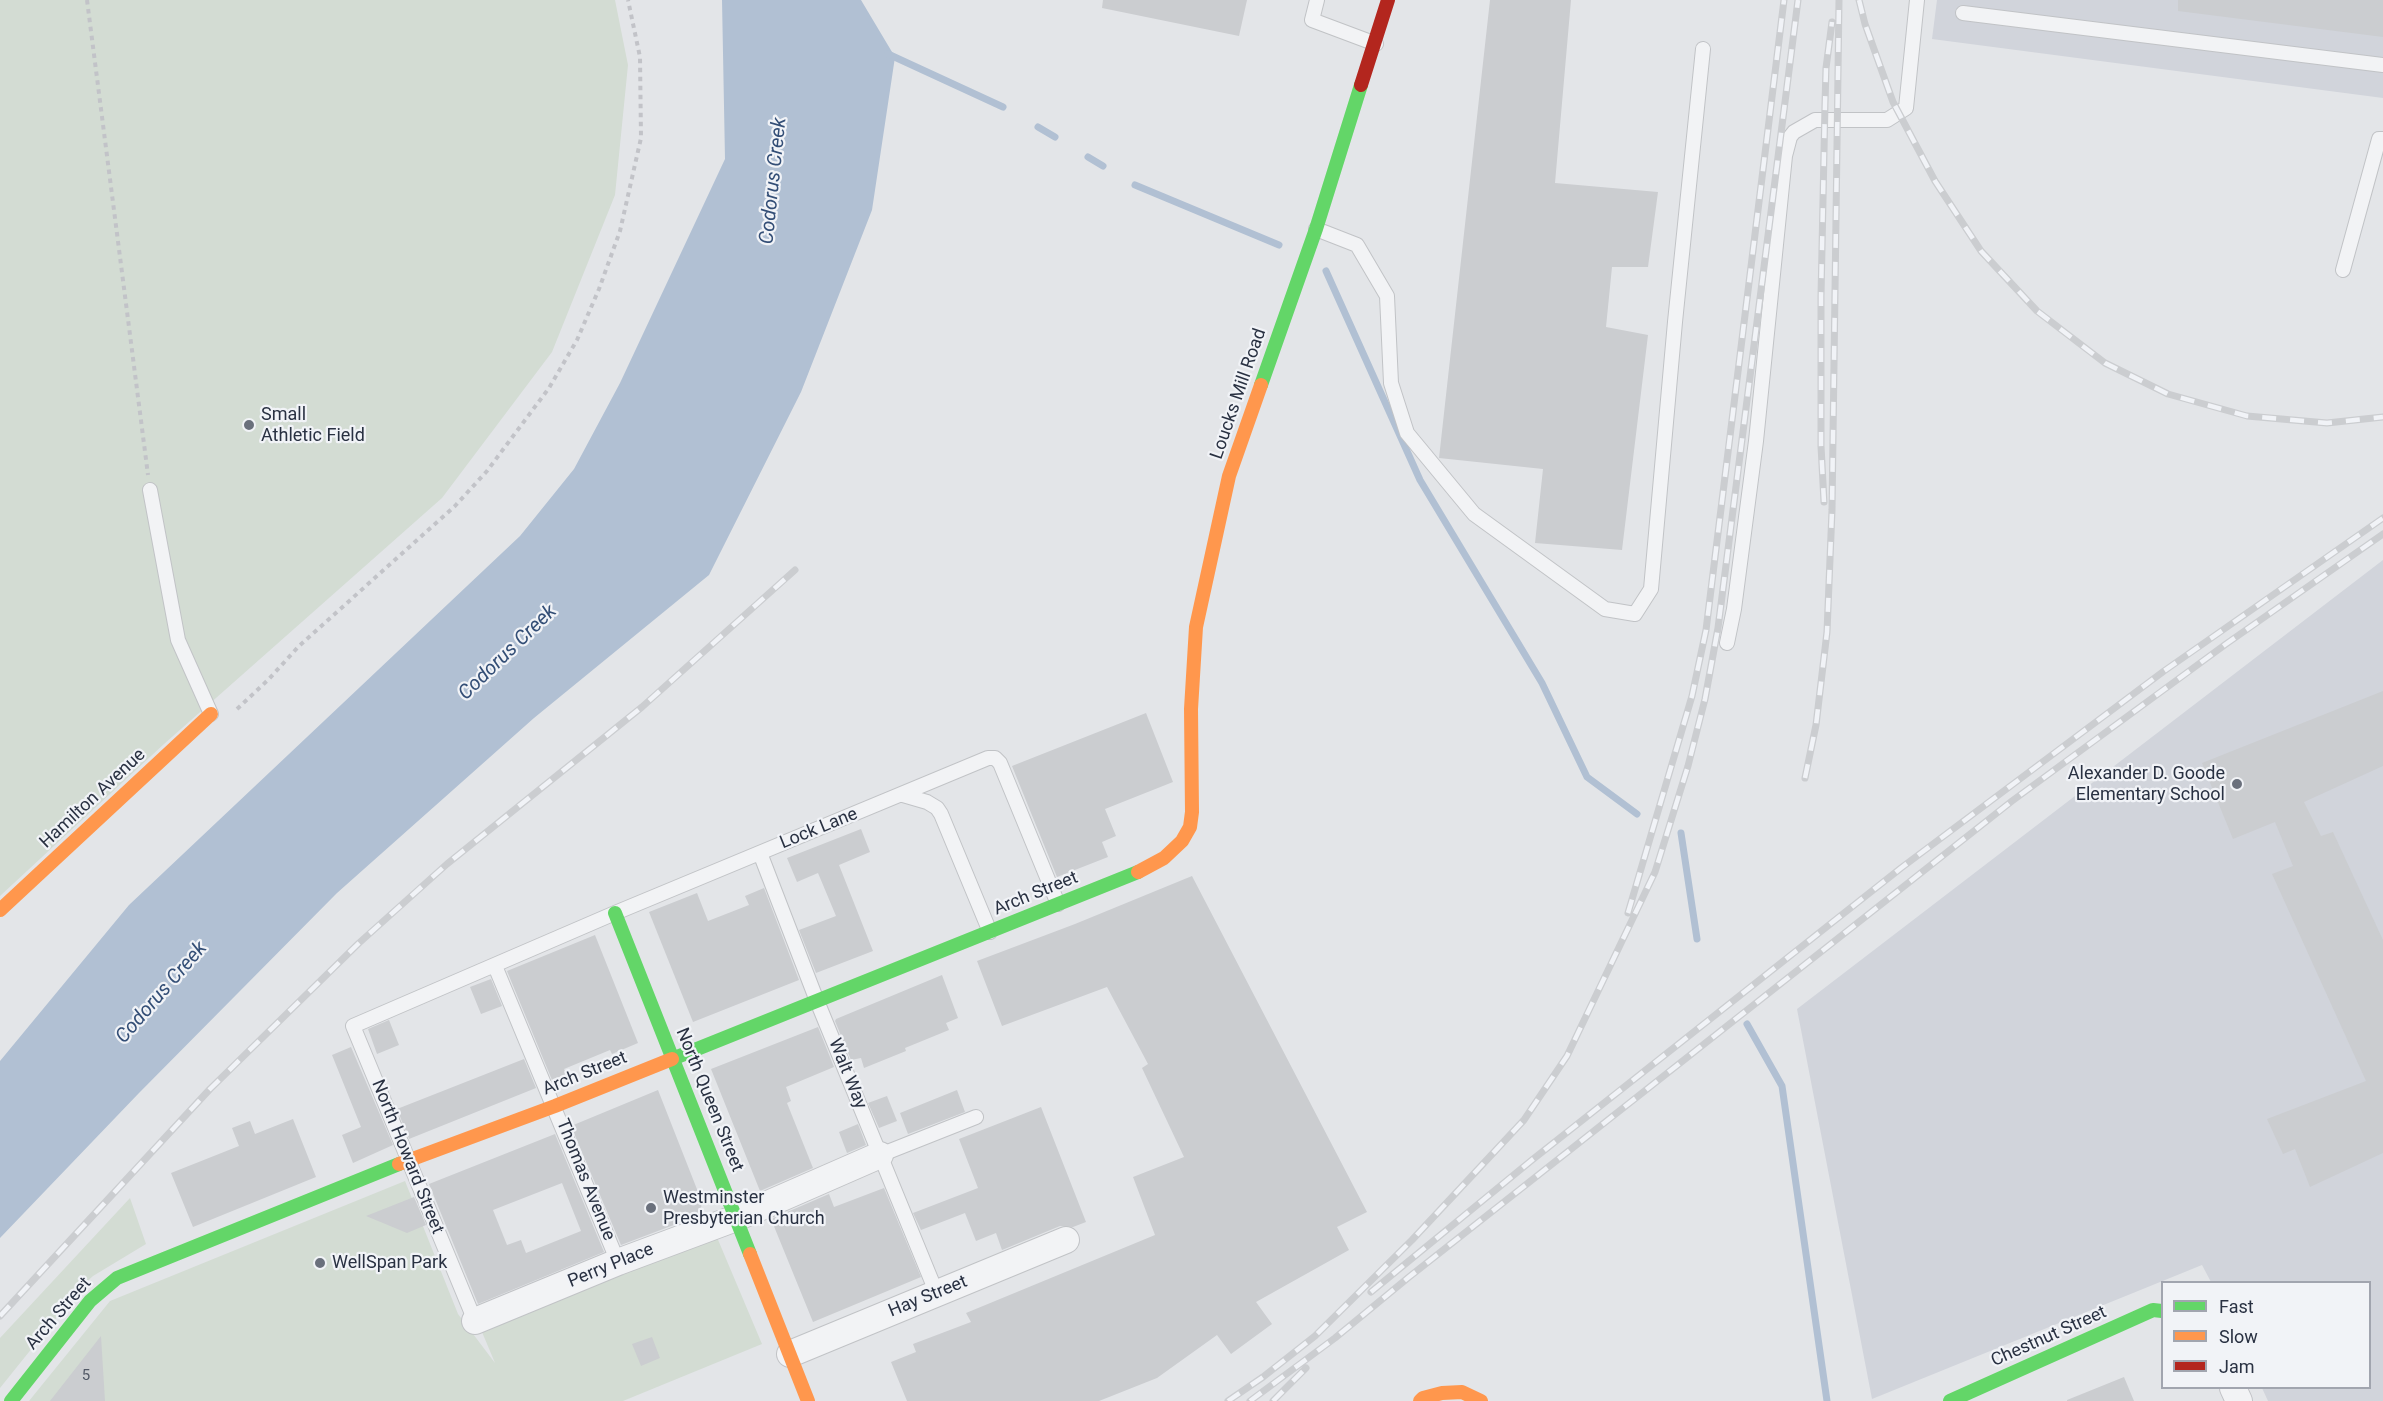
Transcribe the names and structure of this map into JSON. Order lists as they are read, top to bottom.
{
  "streets": {
    "street": [
      "Loucks Mill Road",
      "Hamilton Avenue",
      "Arch Street",
      "North Queen Street",
      "Perry Place",
      "Hay Street",
      "Chestnut Street"
    ],
    "lane": [
      "Lock Lane",
      "Walt Way",
      "North Howard Street",
      "Thomas Avenue"
    ]
  },
  "crossings": [
    ["Loucks Mill Road", "Arch Street"],
    ["Lock Lane", "Arch Street"],
    ["Lock Lane", "Walt Way"],
    ["Lock Lane", "North Queen Street"],
    ["Lock Lane", "North Howard Street"],
    ["Lock Lane", "Thomas Avenue"],
    ["Arch Street", "Walt Way"],
    ["Arch Street", "North Queen Street"],
    ["Arch Street", "North Howard Street"],
    ["Arch Street", "Thomas Avenue"],
    ["Walt Way", "Perry Place"],
    ["Walt Way", "Hay Street"],
    ["North Queen Street", "Perry Place"],
    ["North Queen Street", "Hay Street"],
    ["North Howard Street", "Perry Place"],
    ["Thomas Avenue", "Perry Place"]
  ],
  "water": ["Codorus Creek"],
  "places": [
    "Small Athletic Field",
    "Alexander D. Goode Elementary School",
    "Westminster Presbyterian Church",
    "WellSpan Park"
  ],
  "house_numbers": ["5"],
  "legend": ["Fast", "Slow", "Jam"]
}
